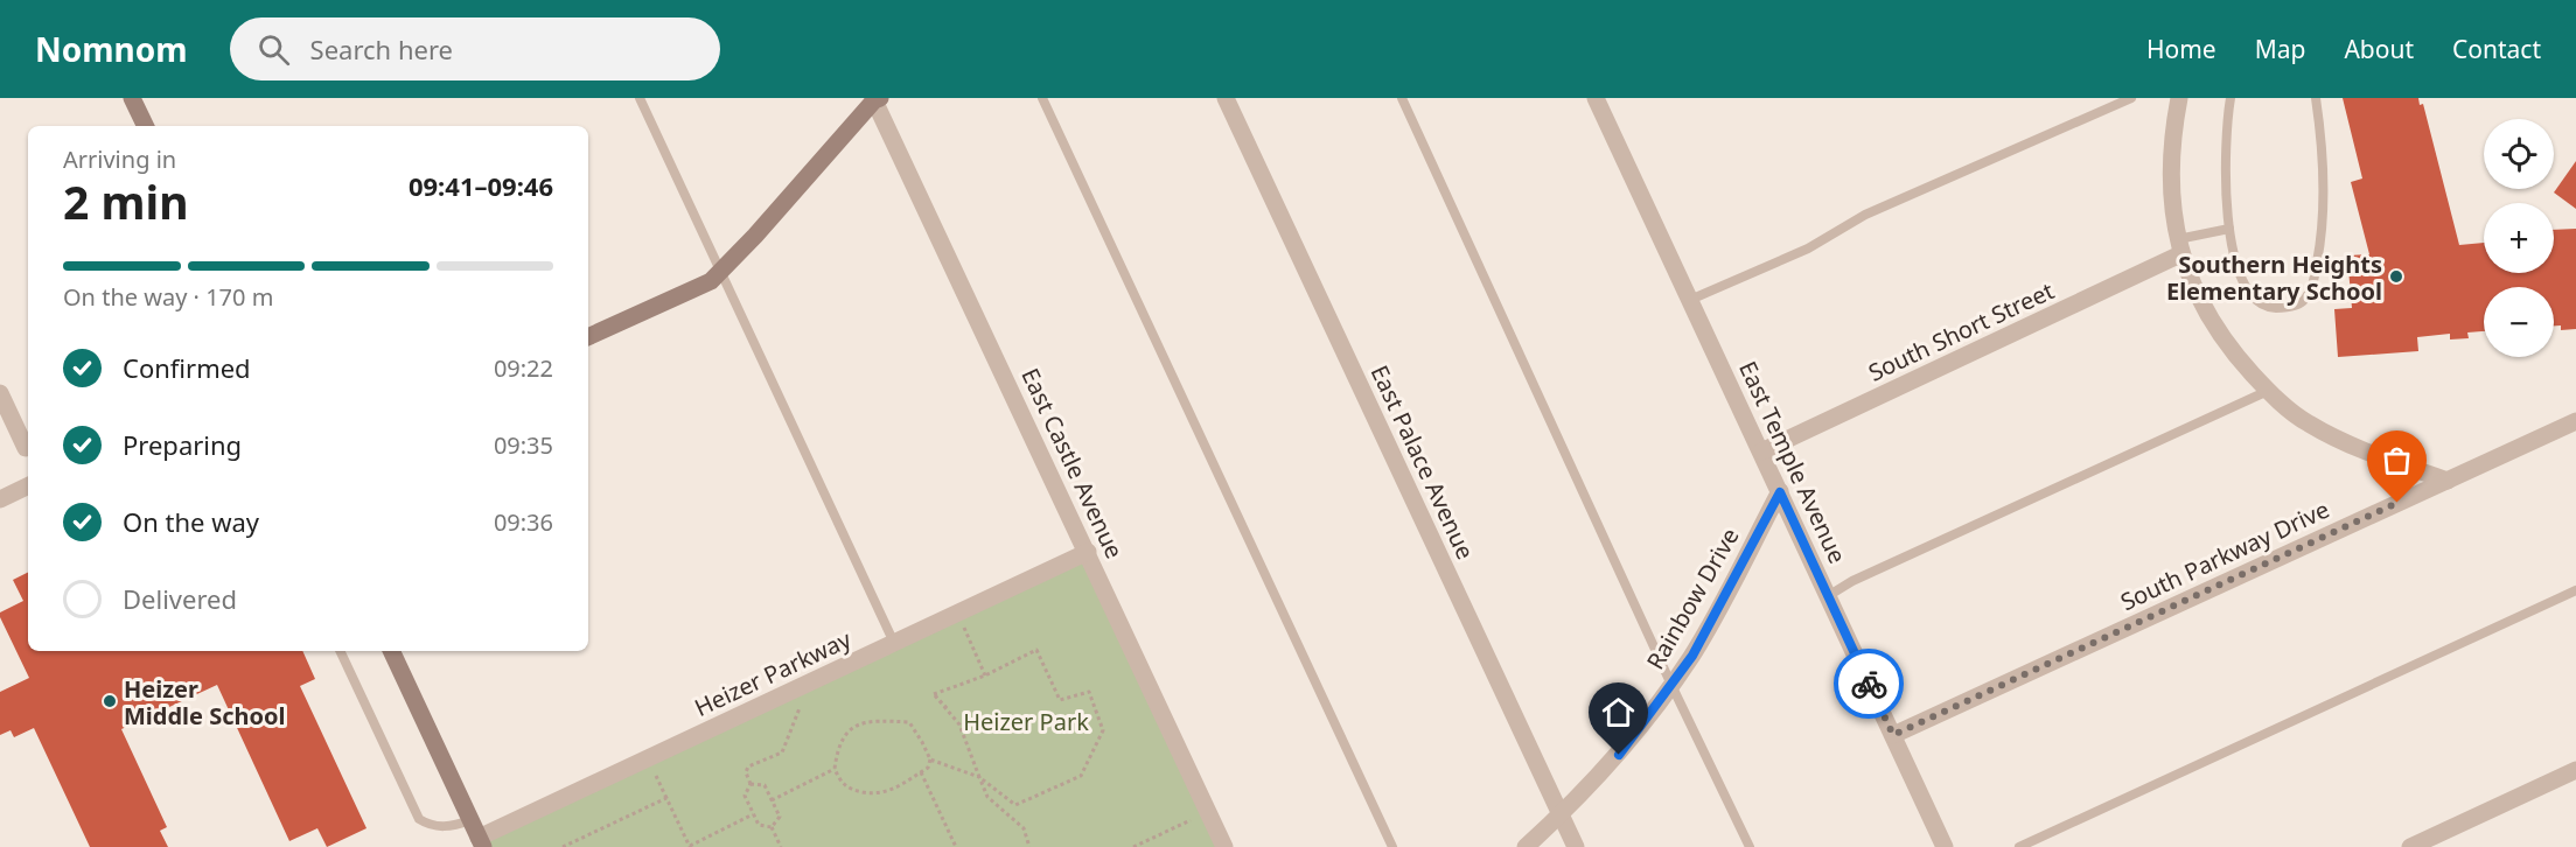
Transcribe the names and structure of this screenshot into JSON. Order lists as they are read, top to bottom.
{
  "streets": {
    "street": [
      "South Short Street",
      "East Palace Avenue",
      "East Temple Avenue",
      "East Castle Avenue",
      "South Parkway Drive",
      "Rainbow Drive",
      "Heizer Parkway"
    ]
  },
  "crossings": [
    ["South Short Street", "East Temple Avenue"],
    ["East Palace Avenue", "Rainbow Drive"],
    ["East Temple Avenue", "South Parkway Drive"],
    ["East Temple Avenue", "Rainbow Drive"],
    ["East Castle Avenue", "Heizer Parkway"]
  ],
  "parks": ["Heizer Park"],
  "places": ["Southern Heights Elementary School", "Heizer Middle School"],
  "page": {
    "header": "Nomnom",
    "search": "Search here",
    "nav": [
      "Home",
      "Map",
      "About",
      "Contact"
    ],
    "map_buttons": ["+", "−"],
    "heading": ["2 min", "Arriving in", "09:41–09:46"],
    "bar": "On the way · 170 m",
    "list": [
      ["Confirmed", "09:22"],
      ["Preparing", "09:35"],
      ["On the way", "09:36"],
      "Delivered"
    ]
  }
}
